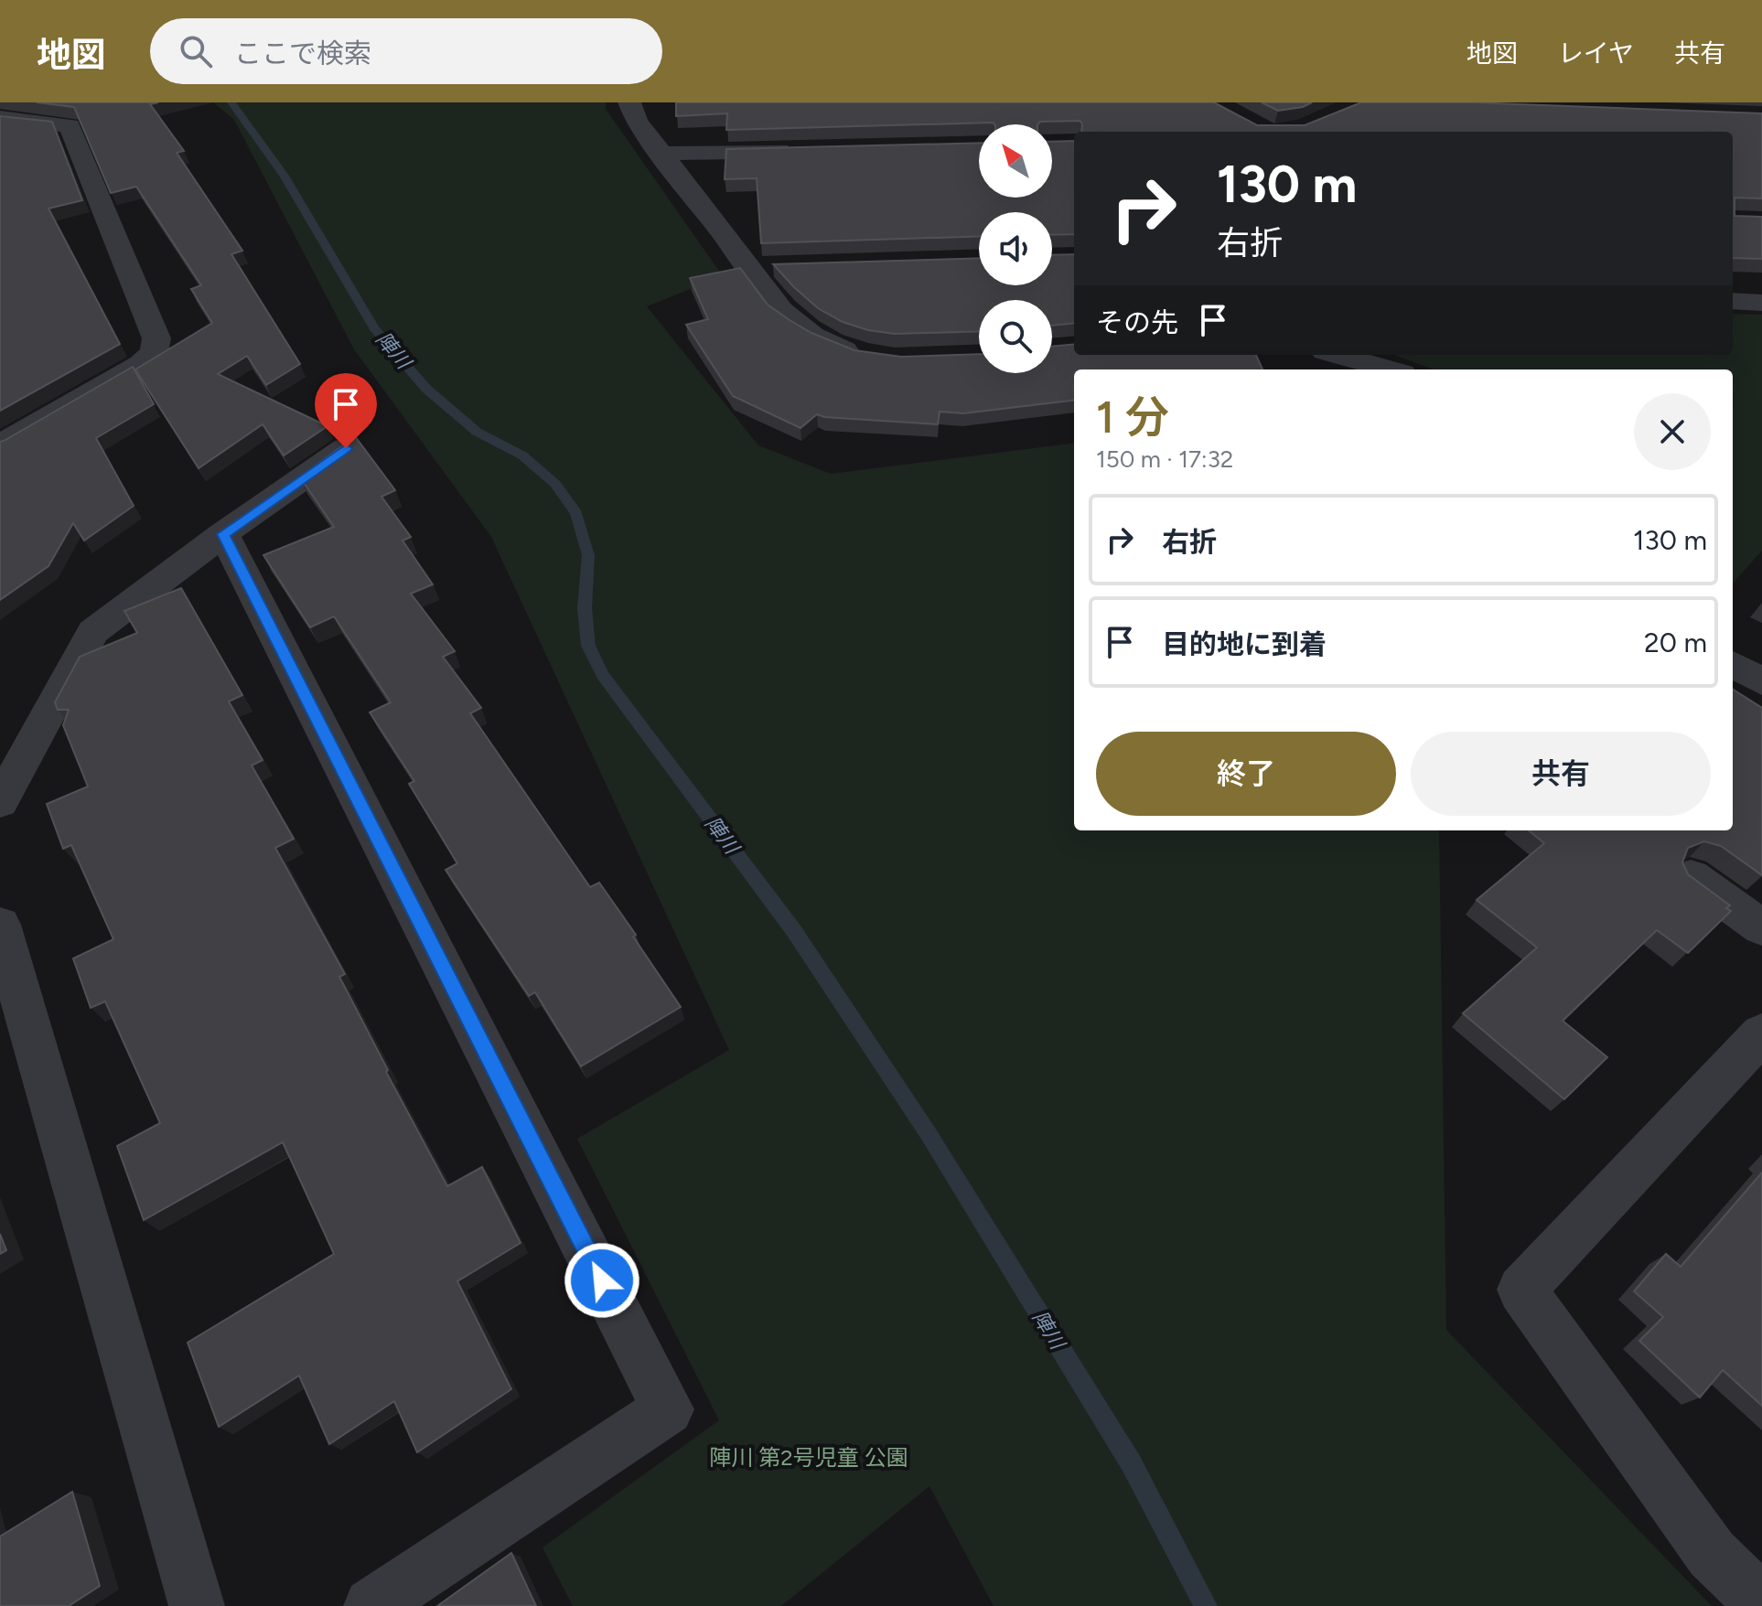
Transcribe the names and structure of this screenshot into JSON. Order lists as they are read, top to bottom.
{
  "water": ["陣川"],
  "parks": ["陣川 第2号児童 公園"],
  "north": "top left",
  "page": {
    "header": "地図",
    "search": "ここで検索",
    "nav": ["地図", "レイヤ", "共有"],
    "turn": ["130 m", "右折"],
    "then": "その先",
    "heading": ["1 分", "150 m · 17:32"],
    "list": [
      {
        "name": "右折",
        "value": "130 m"
      },
      {
        "name": "目的地に到着",
        "value": "20 m"
      }
    ],
    "buttons": ["終了", "共有"]
  }
}
